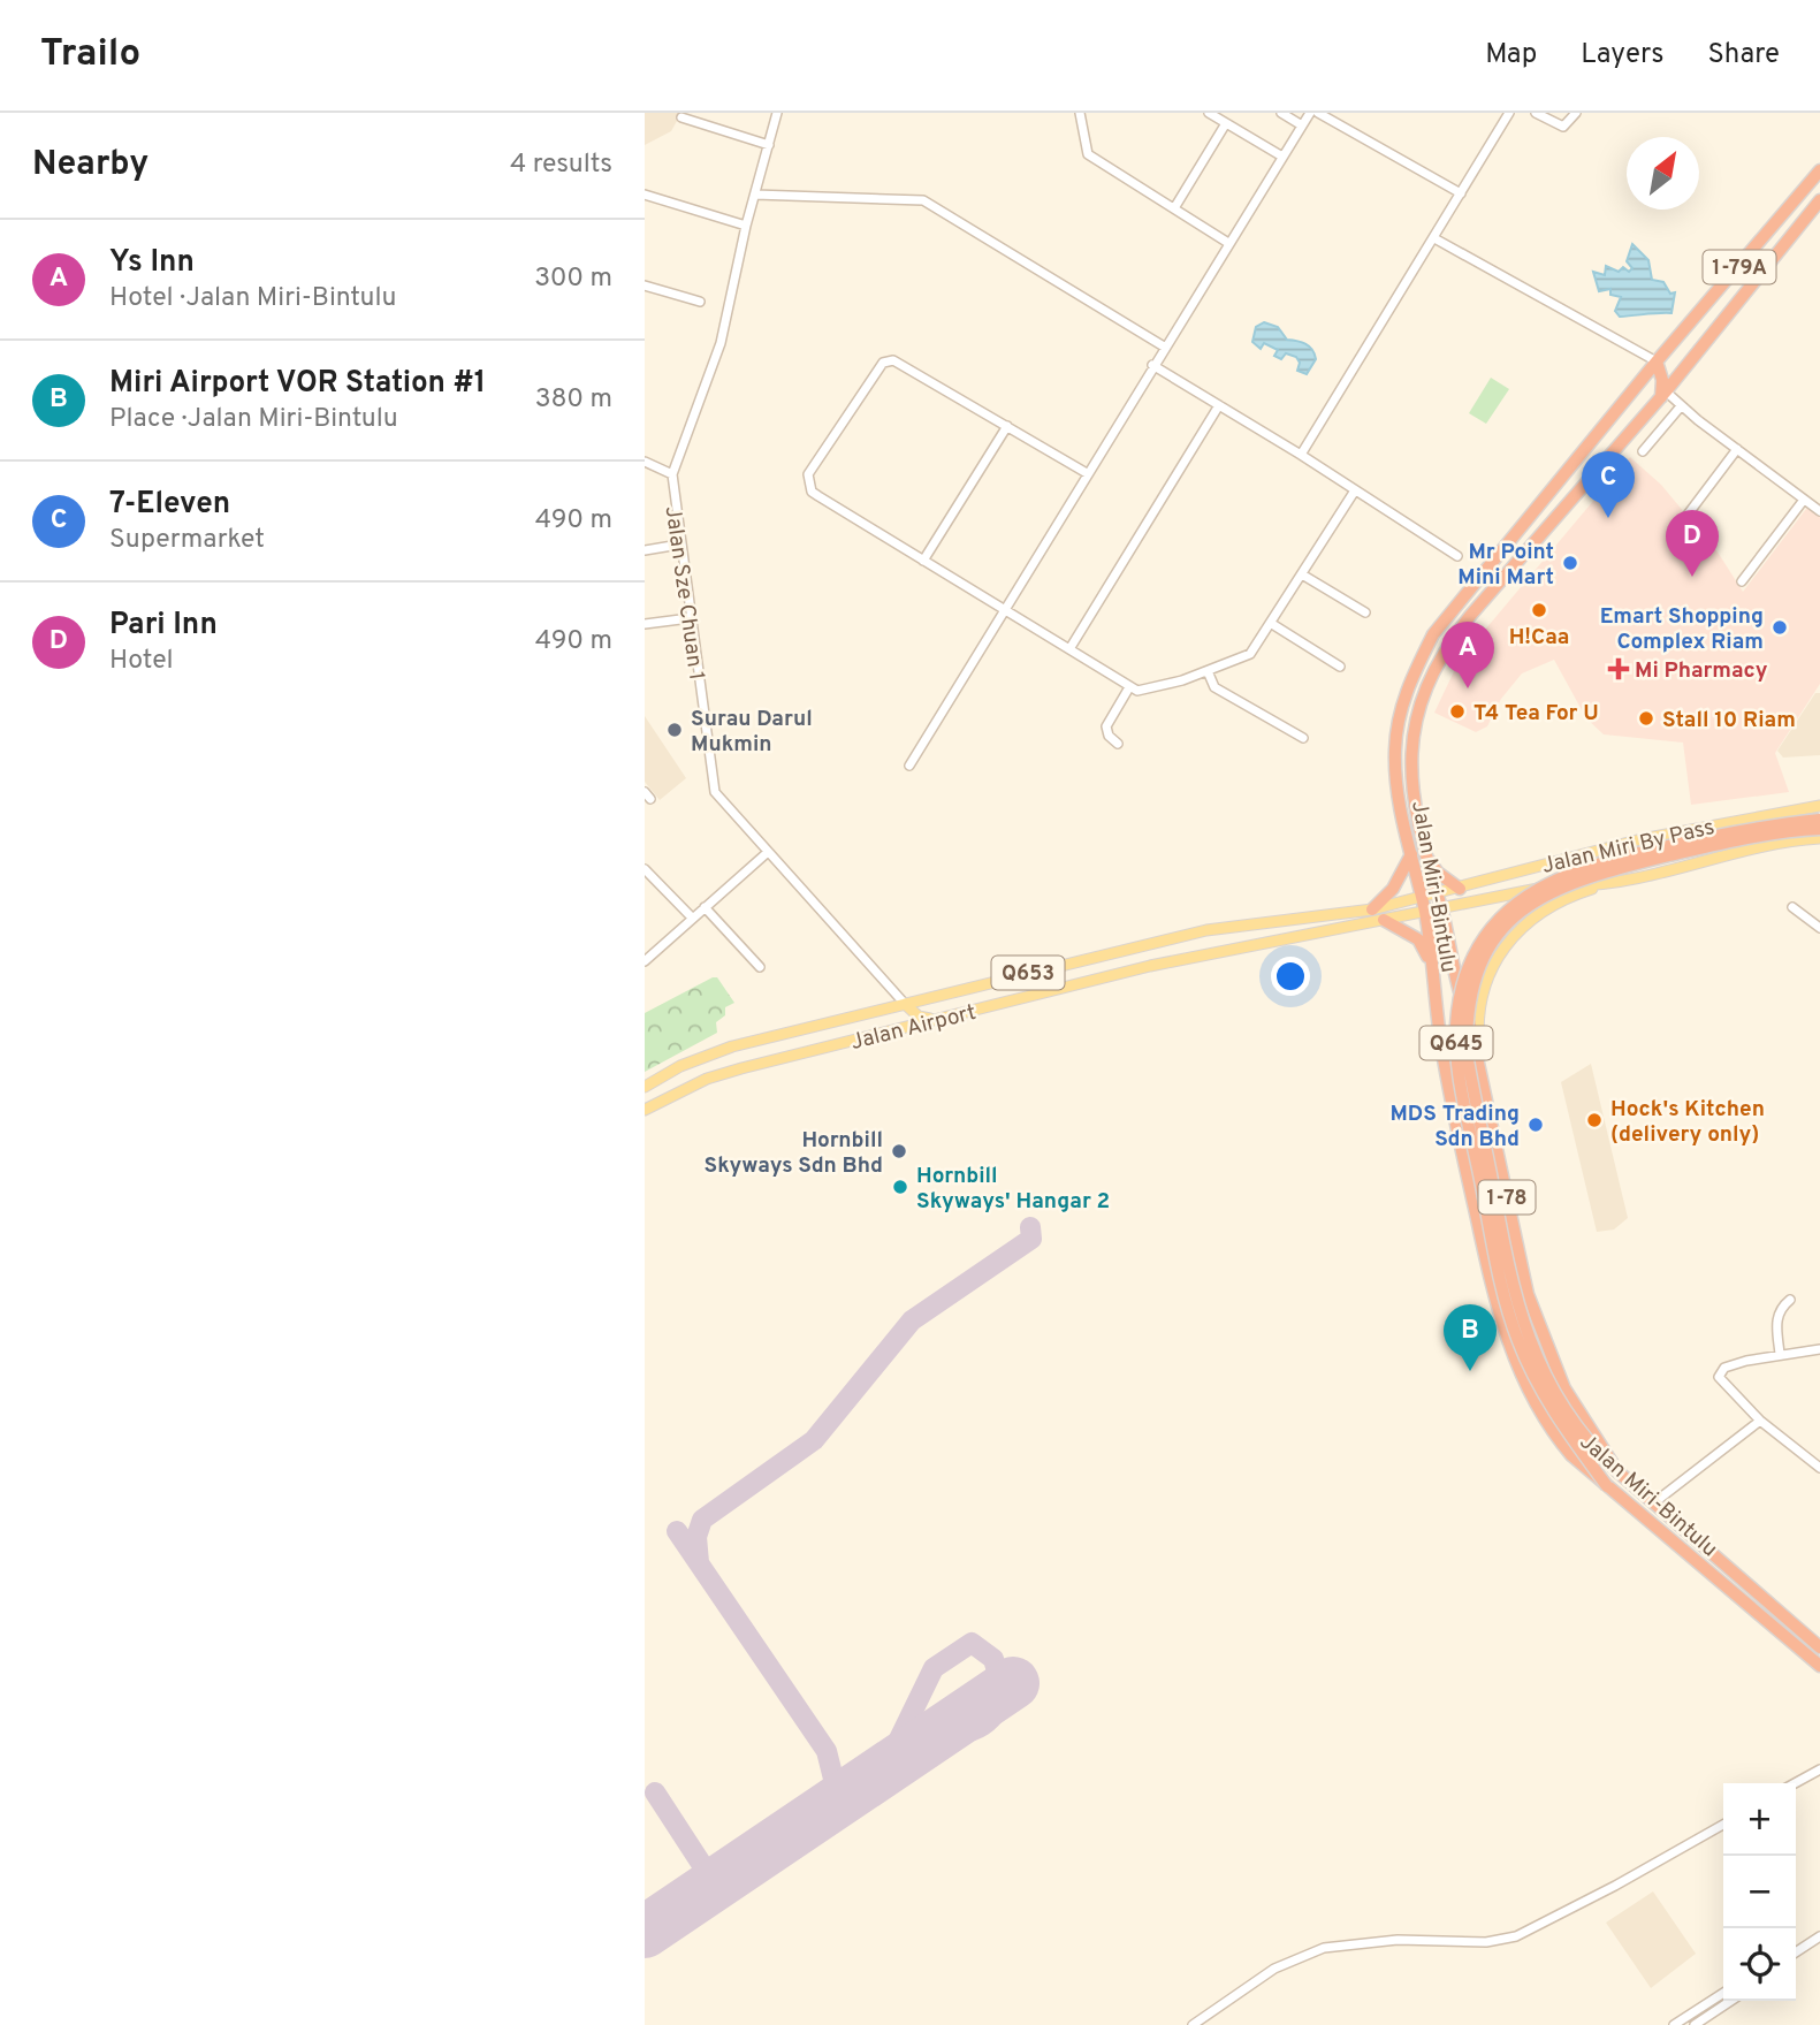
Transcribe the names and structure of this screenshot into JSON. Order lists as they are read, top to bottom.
{
  "streets": {
    "highway": [
      "1-79A",
      "Jalan Miri-Bintulu",
      "Q645",
      "1-78"
    ],
    "main road": ["Jalan Miri By Pass", "Q653", "Jalan Airport"],
    "street": ["Jalan Sze Chuan 1"]
  },
  "crossings": [
    ["Jalan Sze Chuan 1", "Jalan Airport"],
    ["Jalan Miri By Pass", "Jalan Miri-Bintulu"],
    ["Jalan Miri By Pass", "Q653"],
    ["Jalan Miri-Bintulu", "Q653"],
    ["Jalan Miri-Bintulu", "Jalan Airport"],
    ["Jalan Miri-Bintulu", "Q645"],
    ["Q653", "Jalan Airport"]
  ],
  "places": {
    "other": [
      "Mr Point Mini Mart",
      "H!Caa",
      "Emart Shopping Complex Riam",
      "T4 Tea For U",
      "Stall 10 Riam",
      "Surau Darul Mukmin",
      "Hock's Kitchen (delivery only)",
      "MDS Trading Sdn Bhd",
      "Hornbill Skyways Sdn Bhd",
      "Hornbill Skyways' Hangar 2"
    ],
    "health": ["Mi Pharmacy"]
  },
  "north": "top right",
  "page": {
    "header": "Trailo",
    "nav": ["Map", "Layers", "Share"],
    "heading": ["Nearby", "4 results"],
    "list": [
      {
        "mark": "A",
        "name": "Ys Inn",
        "note": "Hotel · Jalan Miri-Bintulu",
        "value": "300 m"
      },
      {
        "mark": "B",
        "name": "Miri Airport VOR Station #1",
        "note": "Place · Jalan Miri-Bintulu",
        "value": "380 m"
      },
      {
        "mark": "C",
        "name": "7-Eleven",
        "note": "Supermarket",
        "value": "490 m"
      },
      {
        "mark": "D",
        "name": "Pari Inn",
        "note": "Hotel",
        "value": "490 m"
      }
    ],
    "pins": [
      "C",
      "D",
      "A",
      "B"
    ],
    "map_buttons": ["+", "−"]
  }
}
